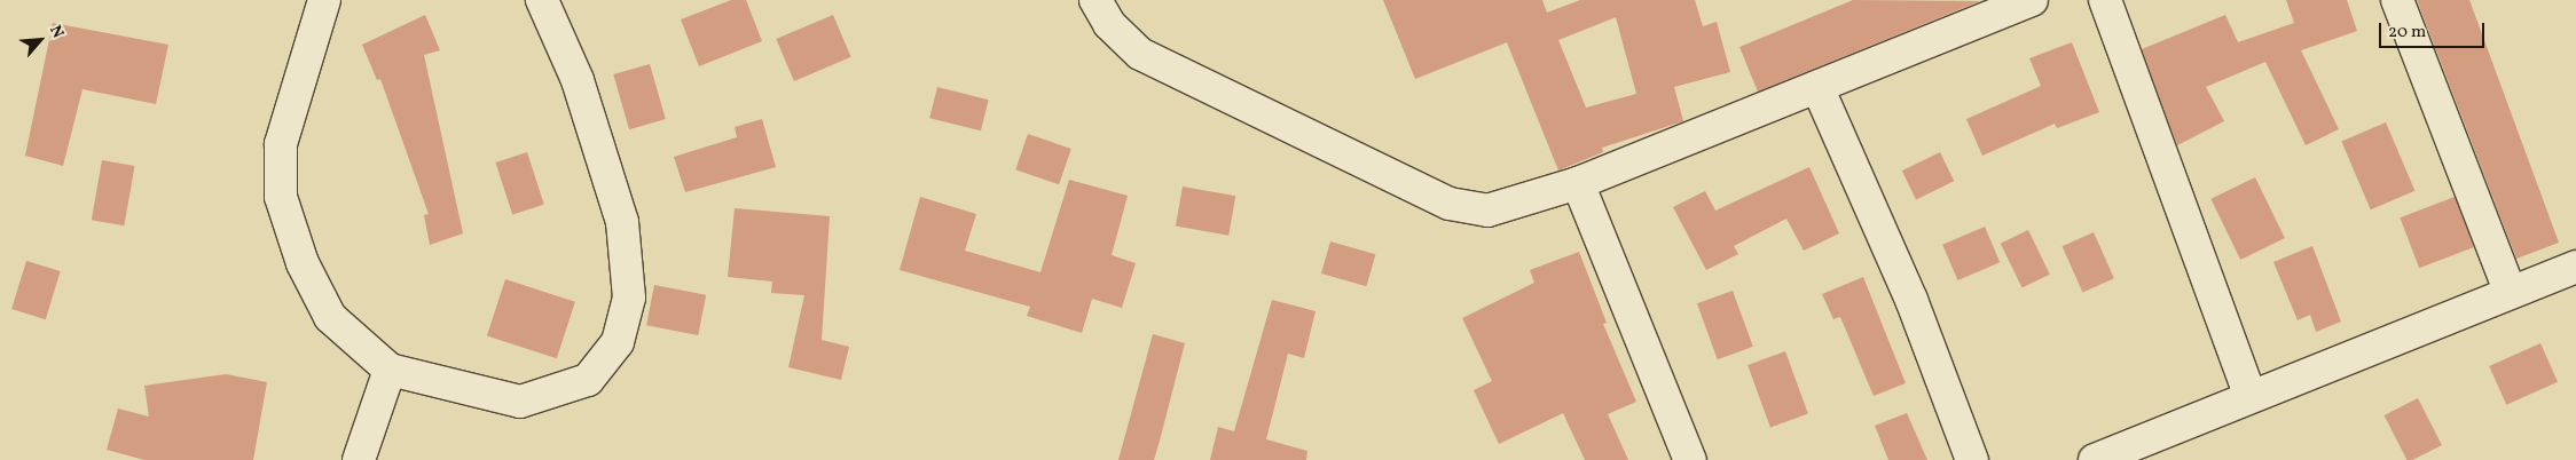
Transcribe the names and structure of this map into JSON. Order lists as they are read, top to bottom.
{
  "scale_bar": "20 m",
  "north": "top right"
}
